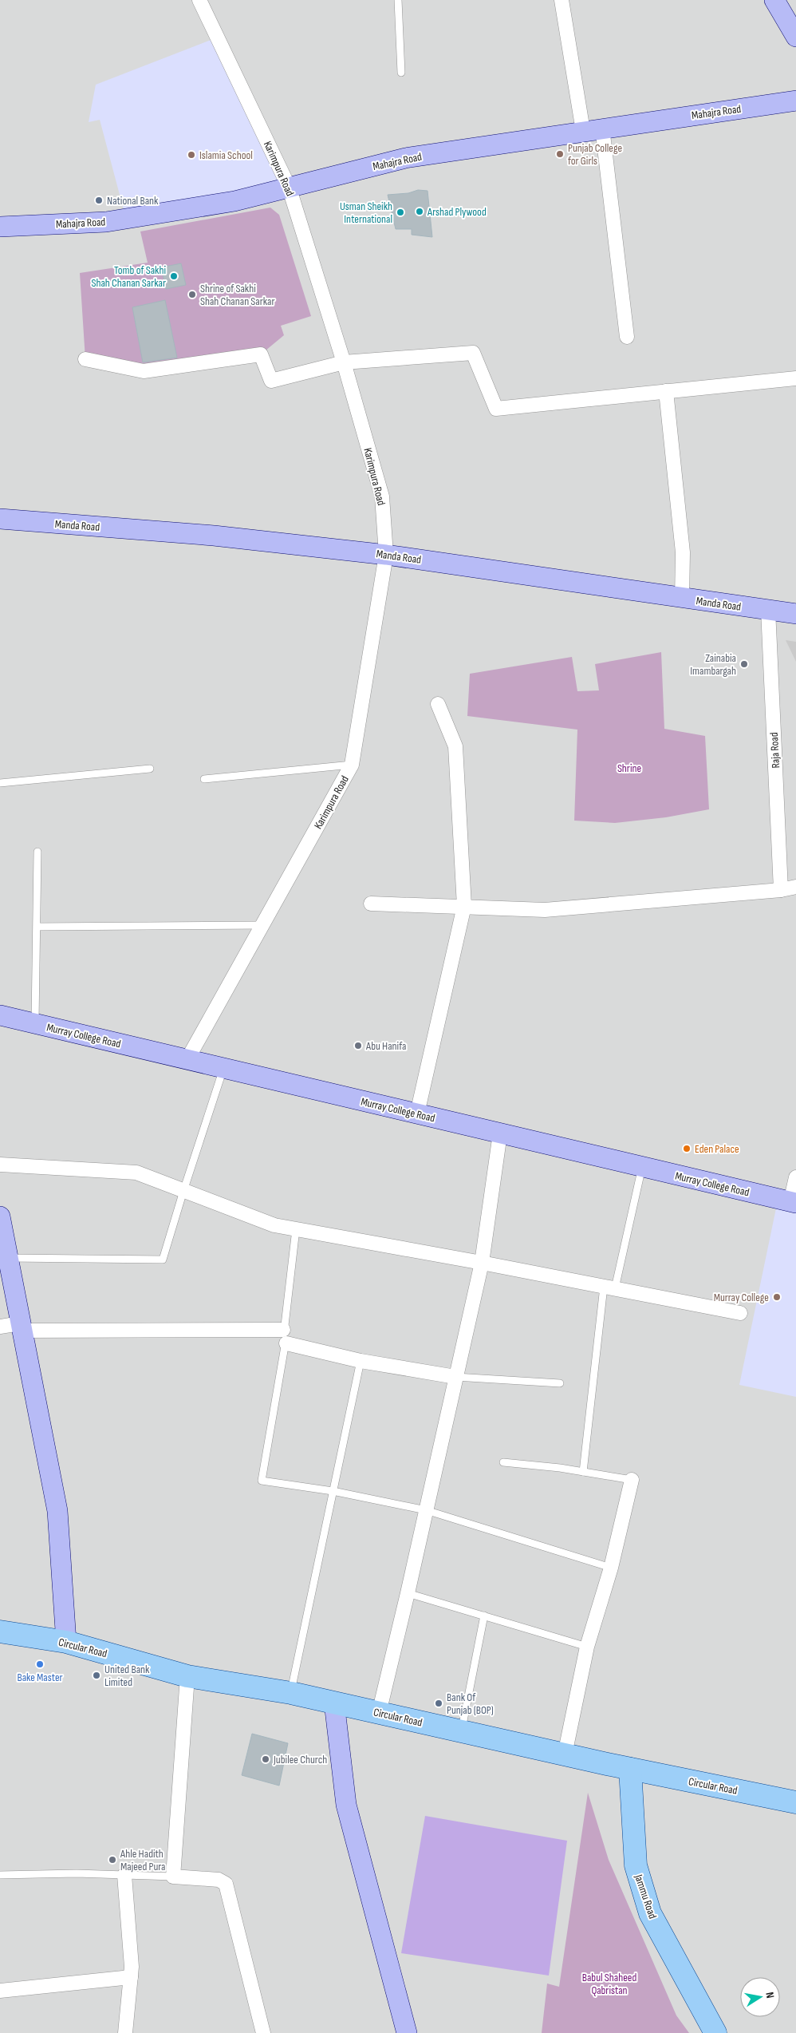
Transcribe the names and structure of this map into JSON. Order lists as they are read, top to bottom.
{
  "streets": {
    "main road": ["Circular Road", "Jammu Road"],
    "street": [
      "Mahajra Road",
      "Karimpura Road",
      "Manda Road",
      "Raja Road",
      "Murray College Road"
    ]
  },
  "crossings": [
    ["Mahajra Road", "Karimpura Road"],
    ["Karimpura Road", "Manda Road"],
    ["Karimpura Road", "Murray College Road"],
    ["Manda Road", "Raja Road"],
    ["Circular Road", "Jammu Road"]
  ],
  "parks": ["Shrine", "Babul Shaheed Qabristan"],
  "places": [
    "Punjab College for Girls",
    "Islamia School",
    "National Bank",
    "Arshad Plywood",
    "Usman Sheikh International",
    "Tomb of Sakhi Shah Chanan Sarkar",
    "Shrine of Sakhi Shah Chanan Sarkar",
    "Zainabia Imambargah",
    "Abu Hanifa",
    "Eden Palace",
    "Murray College",
    "Bake Master",
    "United Bank Limited",
    "Bank Of Punjab (BOP)",
    "Jubilee Church",
    "Ahle Hadith Majeed Pura"
  ],
  "north": "right"
}
